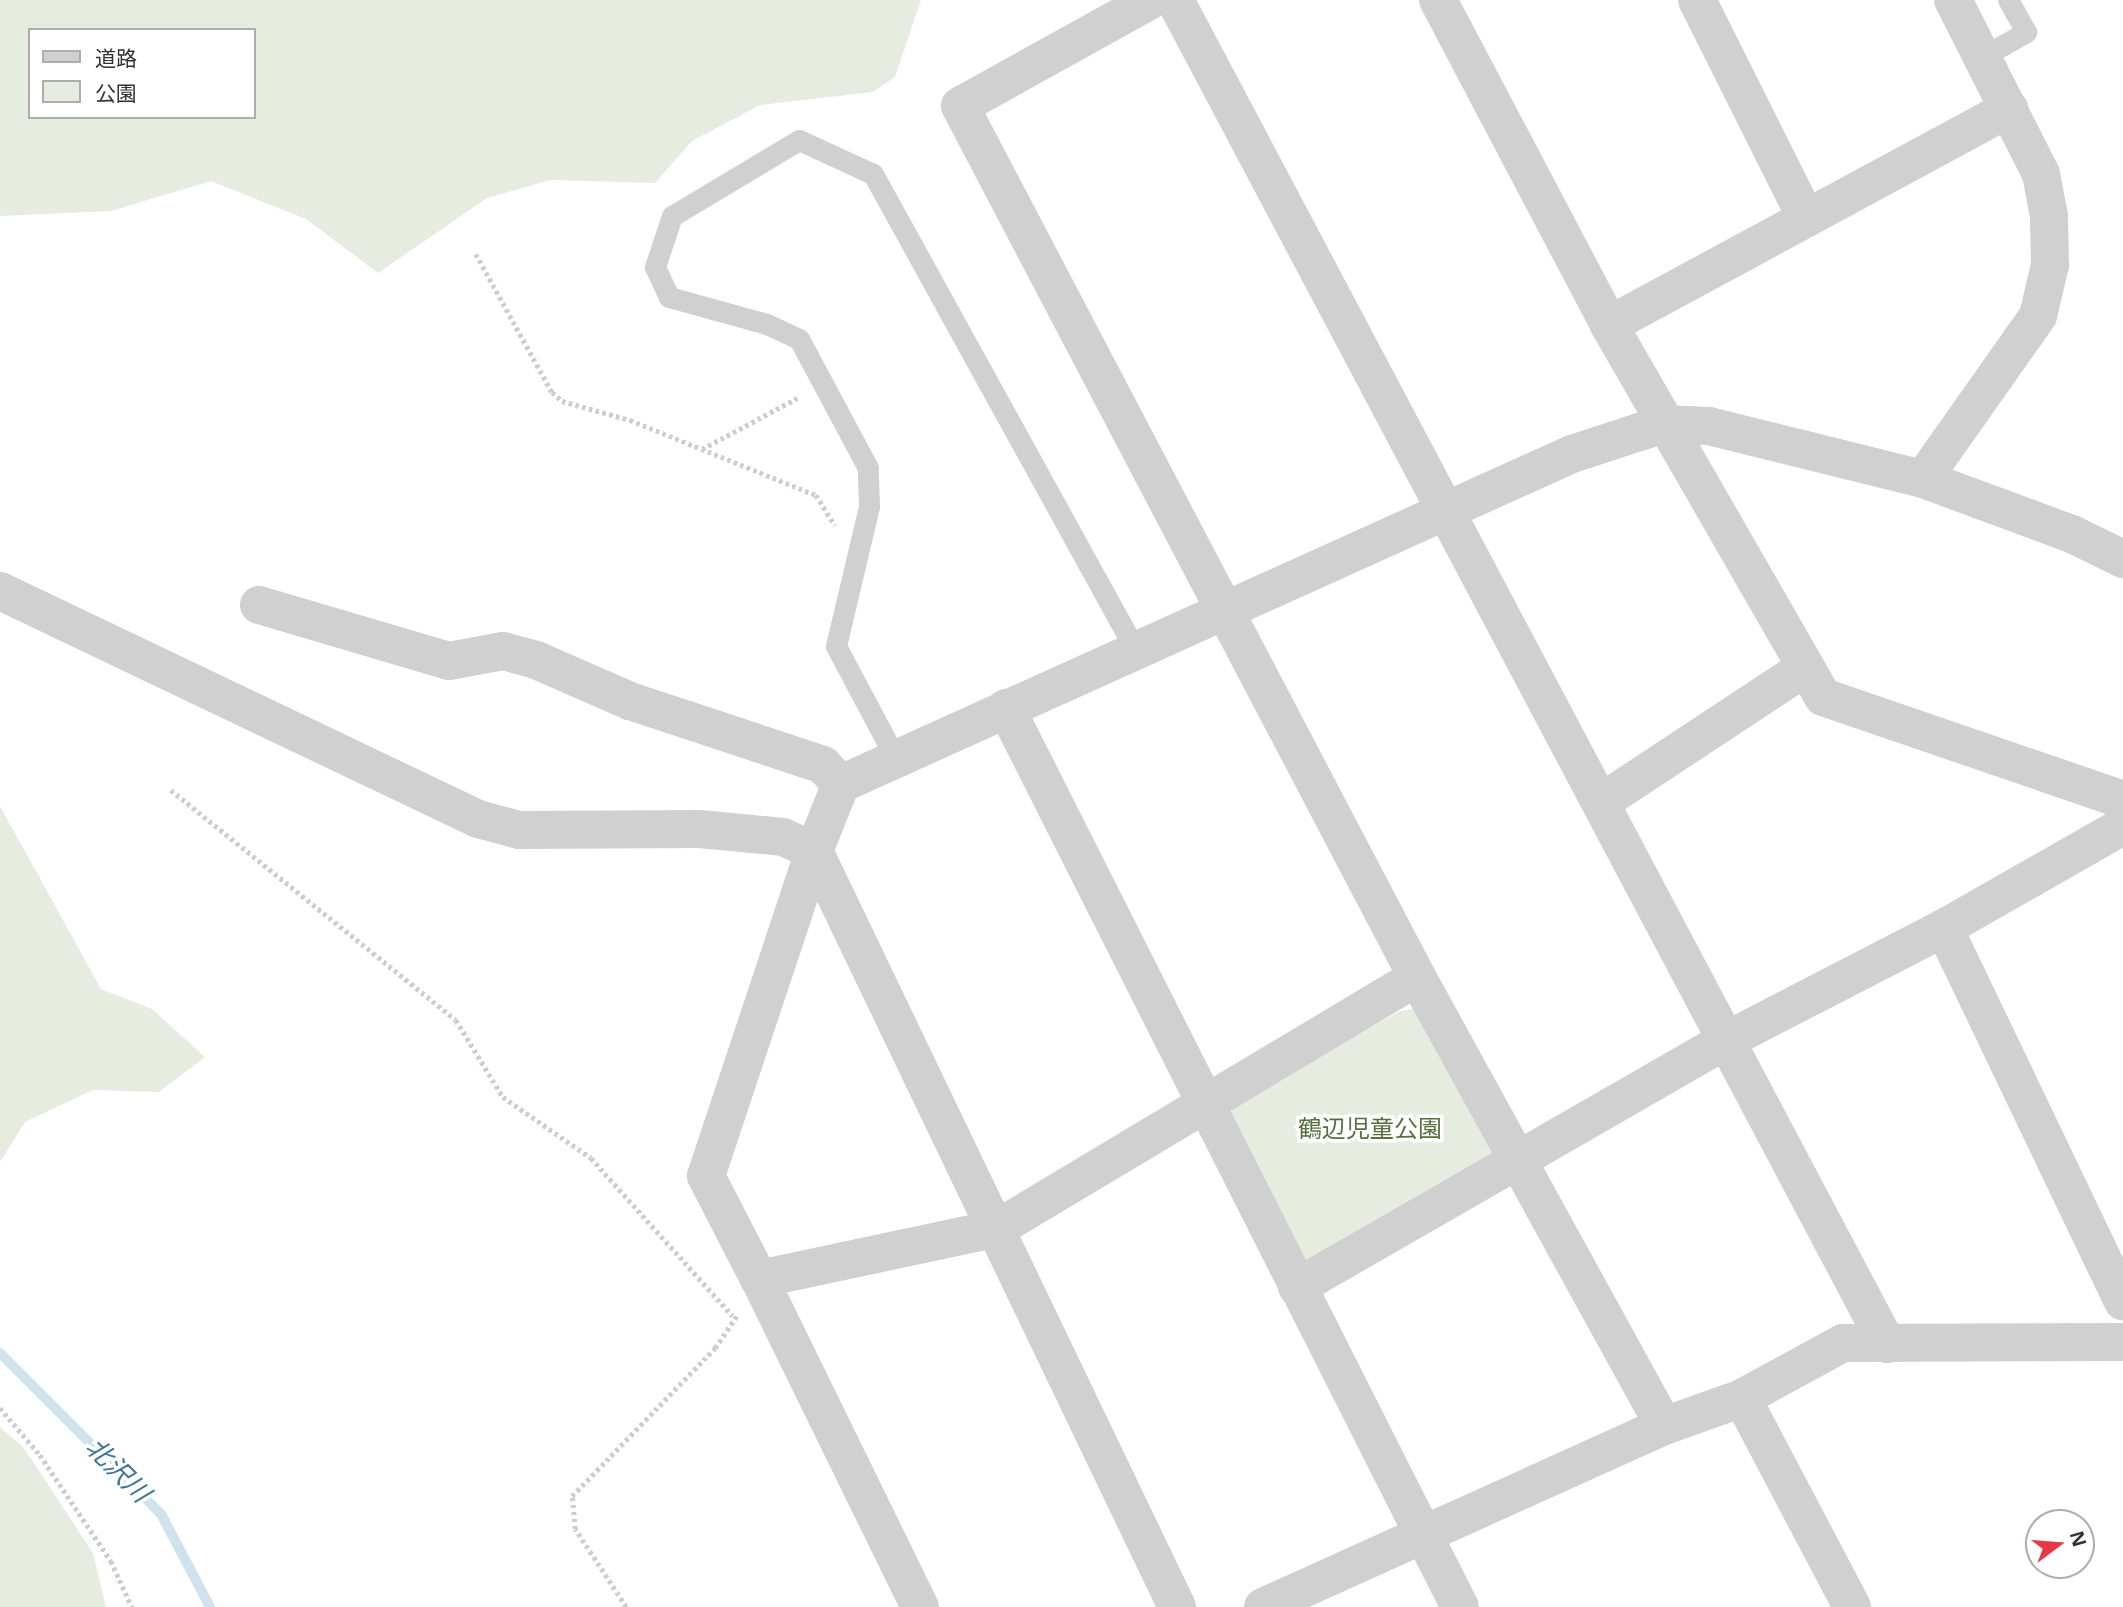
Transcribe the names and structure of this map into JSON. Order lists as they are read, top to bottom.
{
  "water": ["北沢川"],
  "parks": ["鶴辺児童公園"],
  "legend": ["道路", "公園"],
  "north": "right"
}
